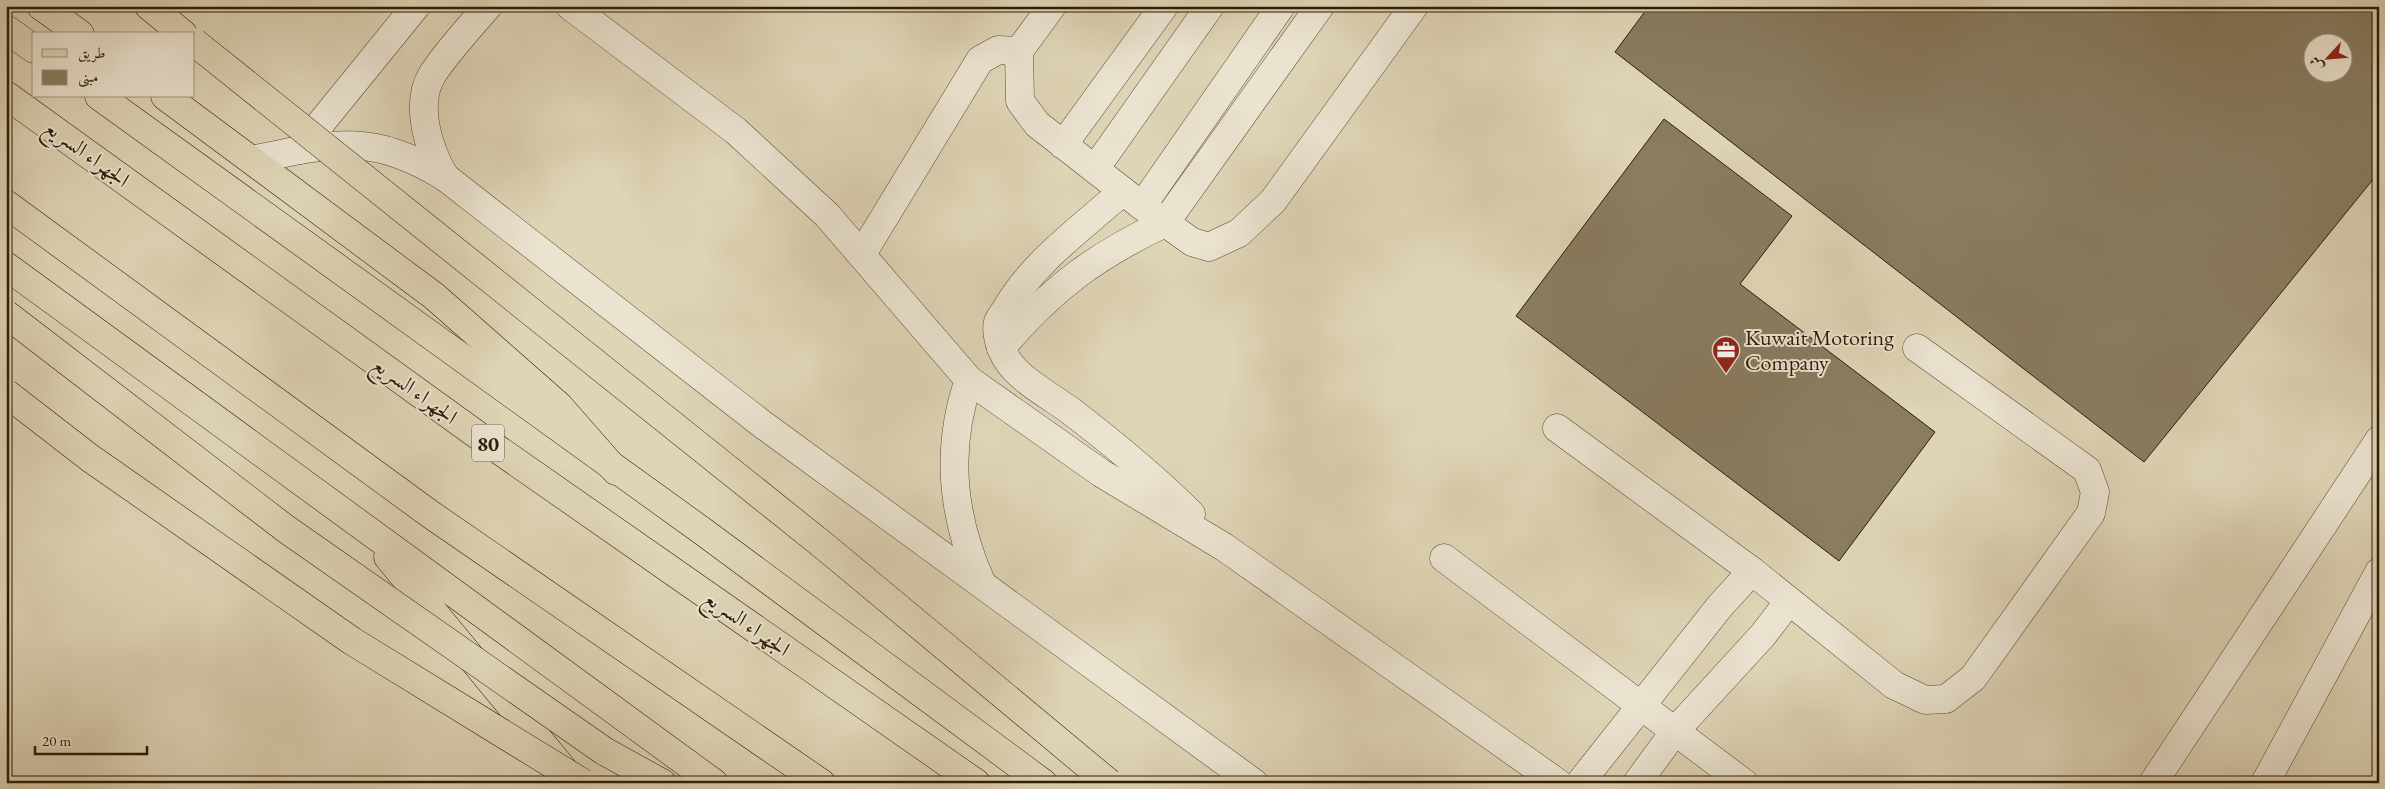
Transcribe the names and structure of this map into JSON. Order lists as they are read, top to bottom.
{
  "streets": {
    "main road": ["الجهراء السريع", "80"]
  },
  "places": {
    "office": ["Kuwait Motoring Company"]
  },
  "legend": ["طريق", "مبنى"],
  "scale_bar": "20 m",
  "north": "bottom left"
}
